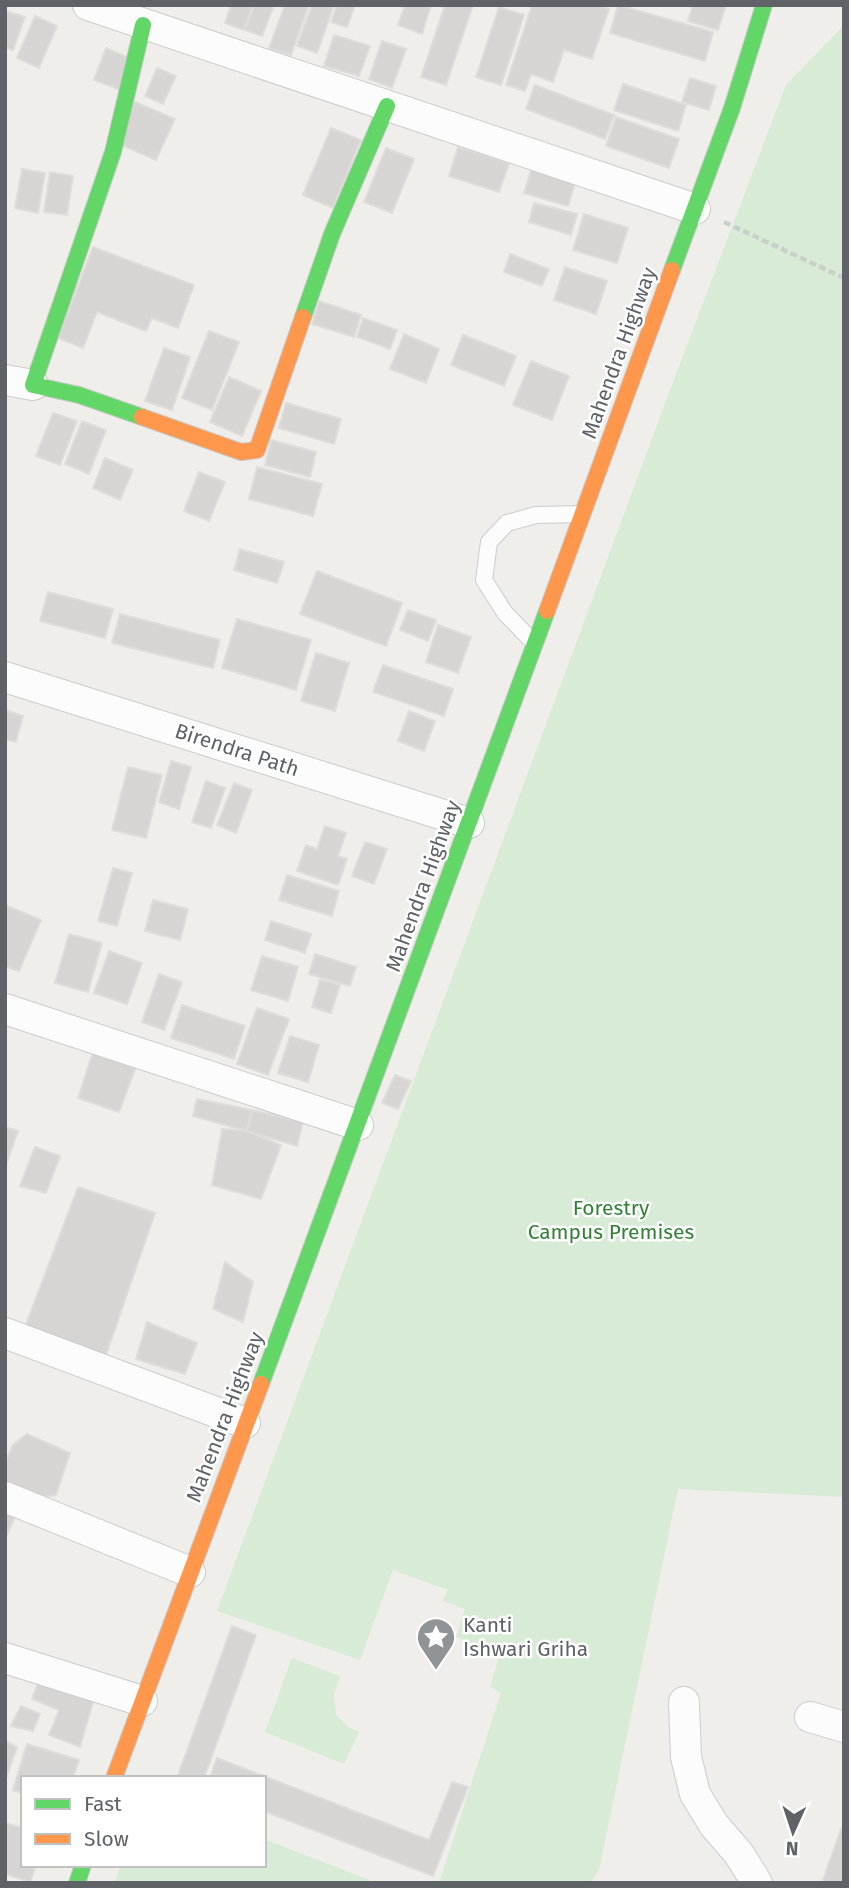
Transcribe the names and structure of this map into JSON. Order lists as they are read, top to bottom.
{
  "streets": {
    "main road": ["Mahendra Highway"],
    "street": ["Birendra Path"]
  },
  "crossings": [
    ["Mahendra Highway", "Birendra Path"]
  ],
  "parks": ["Forestry Campus Premises"],
  "places": {
    "place": ["Kanti Ishwari Griha"]
  },
  "legend": ["Fast", "Slow"],
  "north": "bottom"
}
